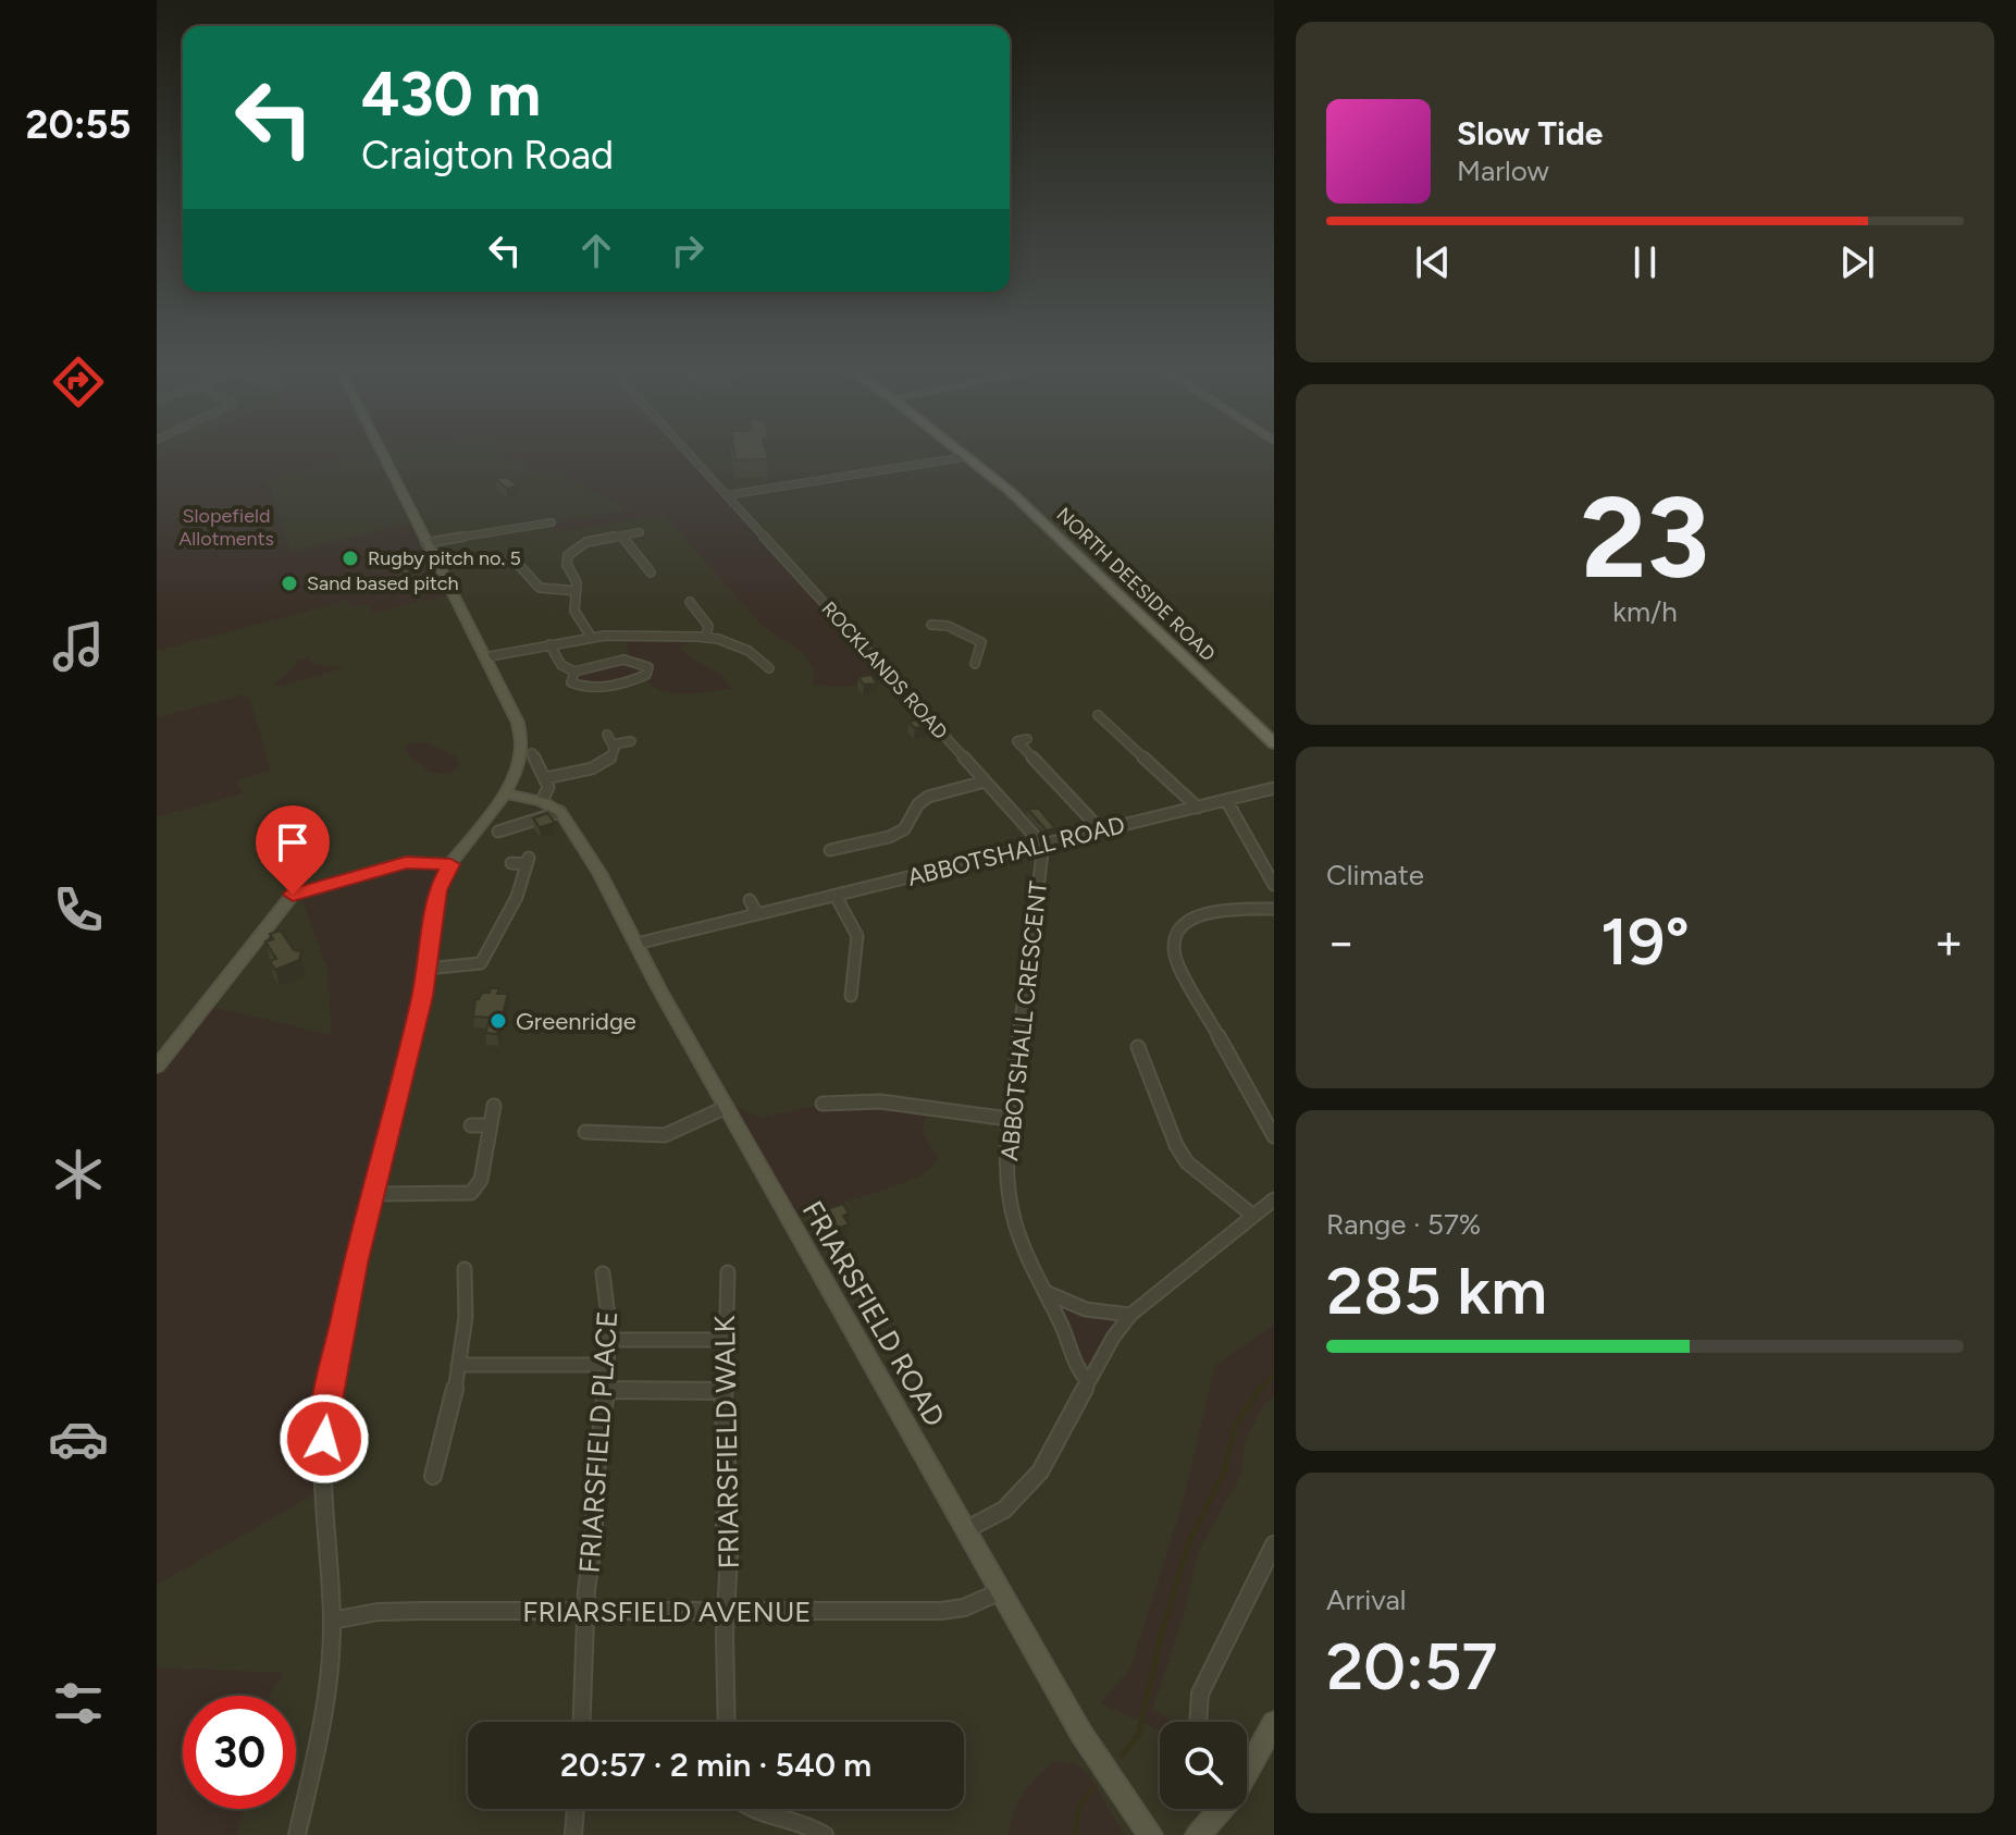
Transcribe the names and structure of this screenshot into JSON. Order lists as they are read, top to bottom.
{
  "streets": {
    "main road": ["NORTH DEESIDE ROAD"],
    "street": [
      "ROCKLANDS ROAD",
      "ABBOTSHALL ROAD",
      "ABBOTSHALL CRESCENT",
      "FRIARSFIELD ROAD",
      "FRIARSFIELD PLACE",
      "FRIARSFIELD WALK",
      "FRIARSFIELD AVENUE"
    ]
  },
  "crossings": [
    ["ROCKLANDS ROAD", "ABBOTSHALL ROAD"],
    ["ROCKLANDS ROAD", "ABBOTSHALL CRESCENT"],
    ["ABBOTSHALL ROAD", "ABBOTSHALL CRESCENT"],
    ["ABBOTSHALL ROAD", "FRIARSFIELD ROAD"],
    ["FRIARSFIELD ROAD", "FRIARSFIELD AVENUE"],
    ["FRIARSFIELD PLACE", "FRIARSFIELD AVENUE"],
    ["FRIARSFIELD WALK", "FRIARSFIELD AVENUE"]
  ],
  "parks": ["Slopefield Allotments"],
  "places": ["Rugby pitch no. 5", "Sand based pitch", "Greenridge"],
  "page": {
    "tabs": "20:55",
    "turn": ["430 m", "Craigton Road"],
    "song": ["Slow Tide", "Marlow"],
    "tile": [
      ["23", "km/h"],
      "Climate",
      ["Range · 57%", "285 km"],
      ["Arrival", "20:57"]
    ],
    "heat": ["−", "19°", "+"],
    "limit": "30",
    "trip": "20:57 · 2 min · 540 m"
  }
}
